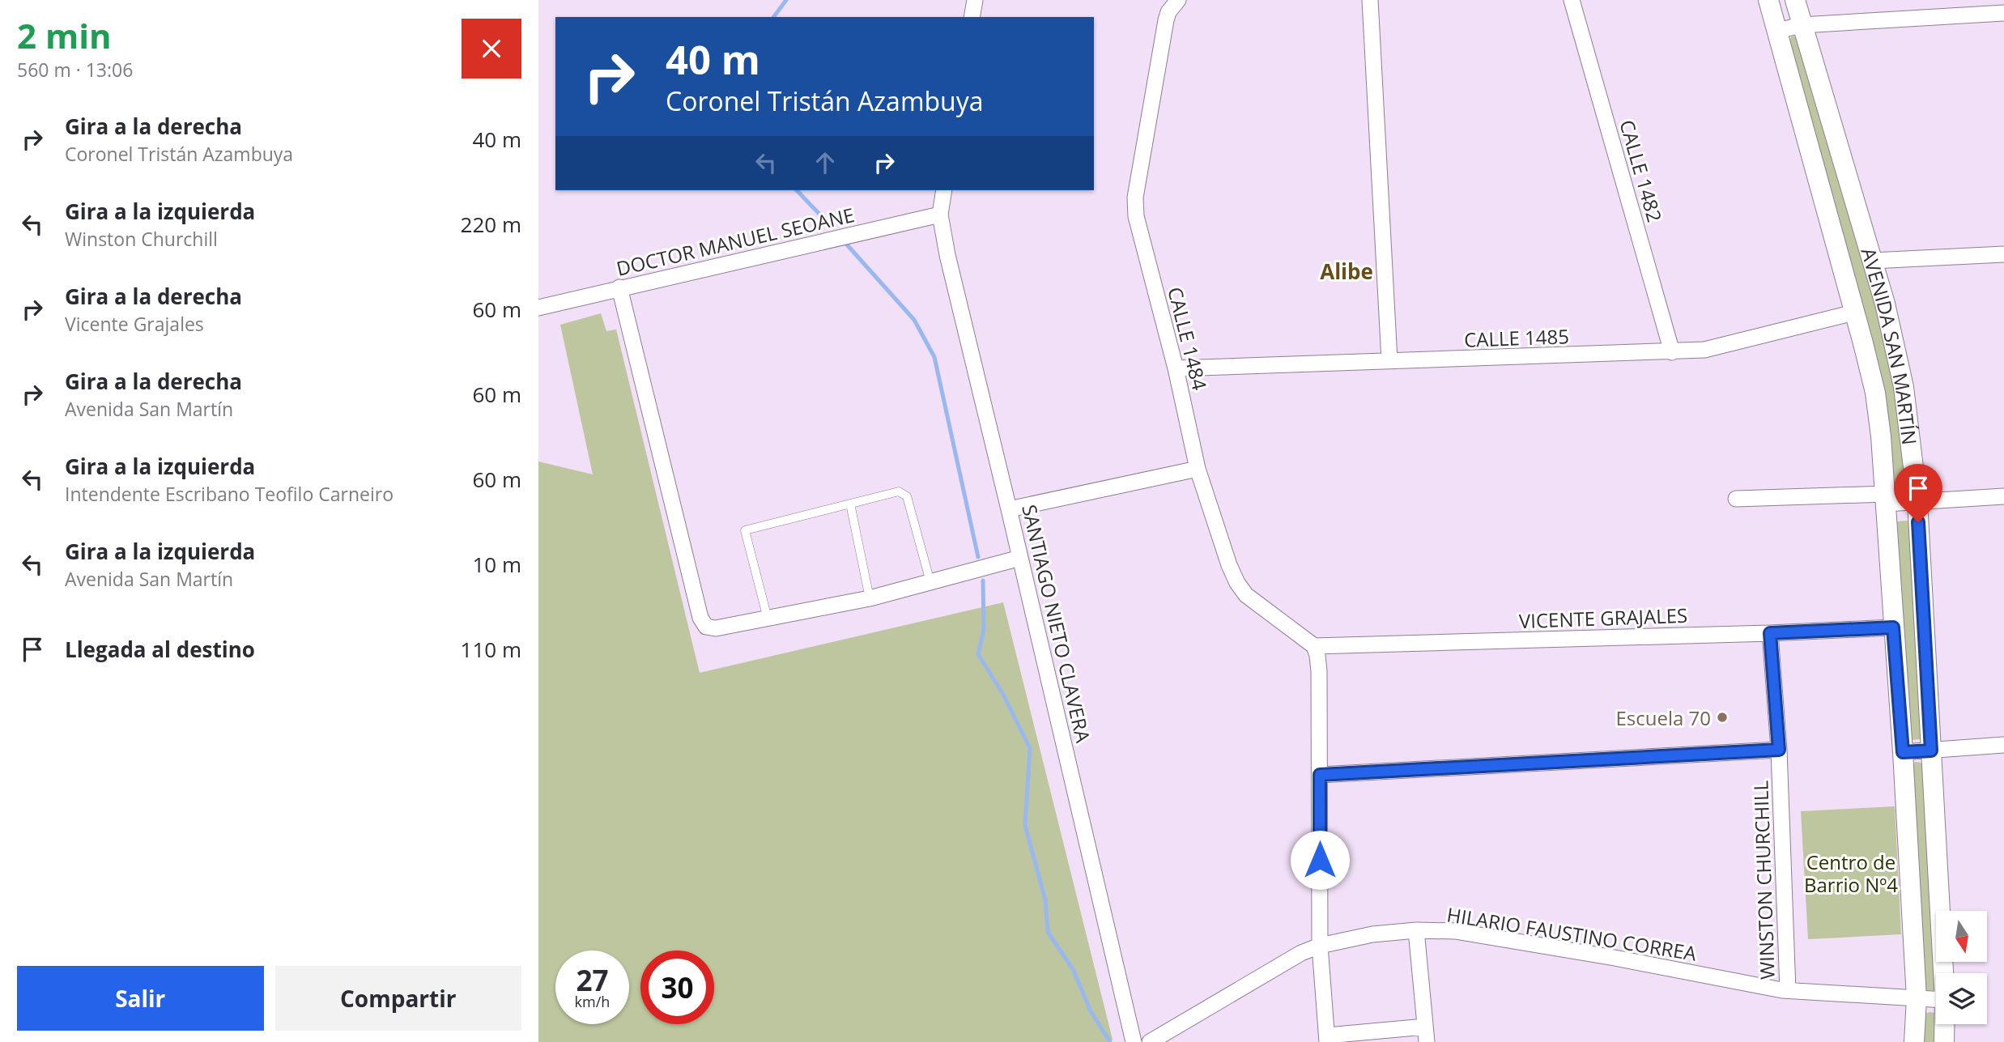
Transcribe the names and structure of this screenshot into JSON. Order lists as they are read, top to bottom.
{
  "streets": {
    "street": [
      "CALLE 1482",
      "DOCTOR MANUEL SEOANE",
      "CALLE 1485",
      "CALLE 1484",
      "AVENIDA SAN MARTÍN",
      "VICENTE GRAJALES",
      "SANTIAGO NIETO CLAVERA",
      "WINSTON CHURCHILL",
      "HILARIO FAUSTINO CORREA"
    ]
  },
  "crossings": [
    ["CALLE 1482", "CALLE 1485"],
    ["DOCTOR MANUEL SEOANE", "SANTIAGO NIETO CLAVERA"],
    ["CALLE 1485", "CALLE 1484"],
    ["CALLE 1485", "AVENIDA SAN MARTÍN"],
    ["CALLE 1484", "VICENTE GRAJALES"],
    ["AVENIDA SAN MARTÍN", "VICENTE GRAJALES"],
    ["AVENIDA SAN MARTÍN", "HILARIO FAUSTINO CORREA"],
    ["VICENTE GRAJALES", "WINSTON CHURCHILL"],
    ["WINSTON CHURCHILL", "HILARIO FAUSTINO CORREA"]
  ],
  "districts": ["Alibe"],
  "parks": ["Centro de Barrio Nº4"],
  "places": ["Escuela 70"],
  "north": "bottom",
  "page": {
    "heading": ["2 min", "560 m · 13:06"],
    "turn": ["40 m", "Coronel Tristán Azambuya"],
    "list": [
      {
        "name": "Gira a la derecha",
        "note": "Coronel Tristán Azambuya",
        "value": "40 m"
      },
      {
        "name": "Gira a la izquierda",
        "note": "Winston Churchill",
        "value": "220 m"
      },
      {
        "name": "Gira a la derecha",
        "note": "Vicente Grajales",
        "value": "60 m"
      },
      {
        "name": "Gira a la derecha",
        "note": "Avenida San Martín",
        "value": "60 m"
      },
      {
        "name": "Gira a la izquierda",
        "note": "Intendente Escribano Teofilo Carneiro",
        "value": "60 m"
      },
      {
        "name": "Gira a la izquierda",
        "note": "Avenida San Martín",
        "value": "10 m"
      },
      {
        "name": "Llegada al destino",
        "value": "110 m"
      }
    ],
    "speed": "27 km/h",
    "limit": "30",
    "buttons": ["Salir", "Compartir"]
  }
}
